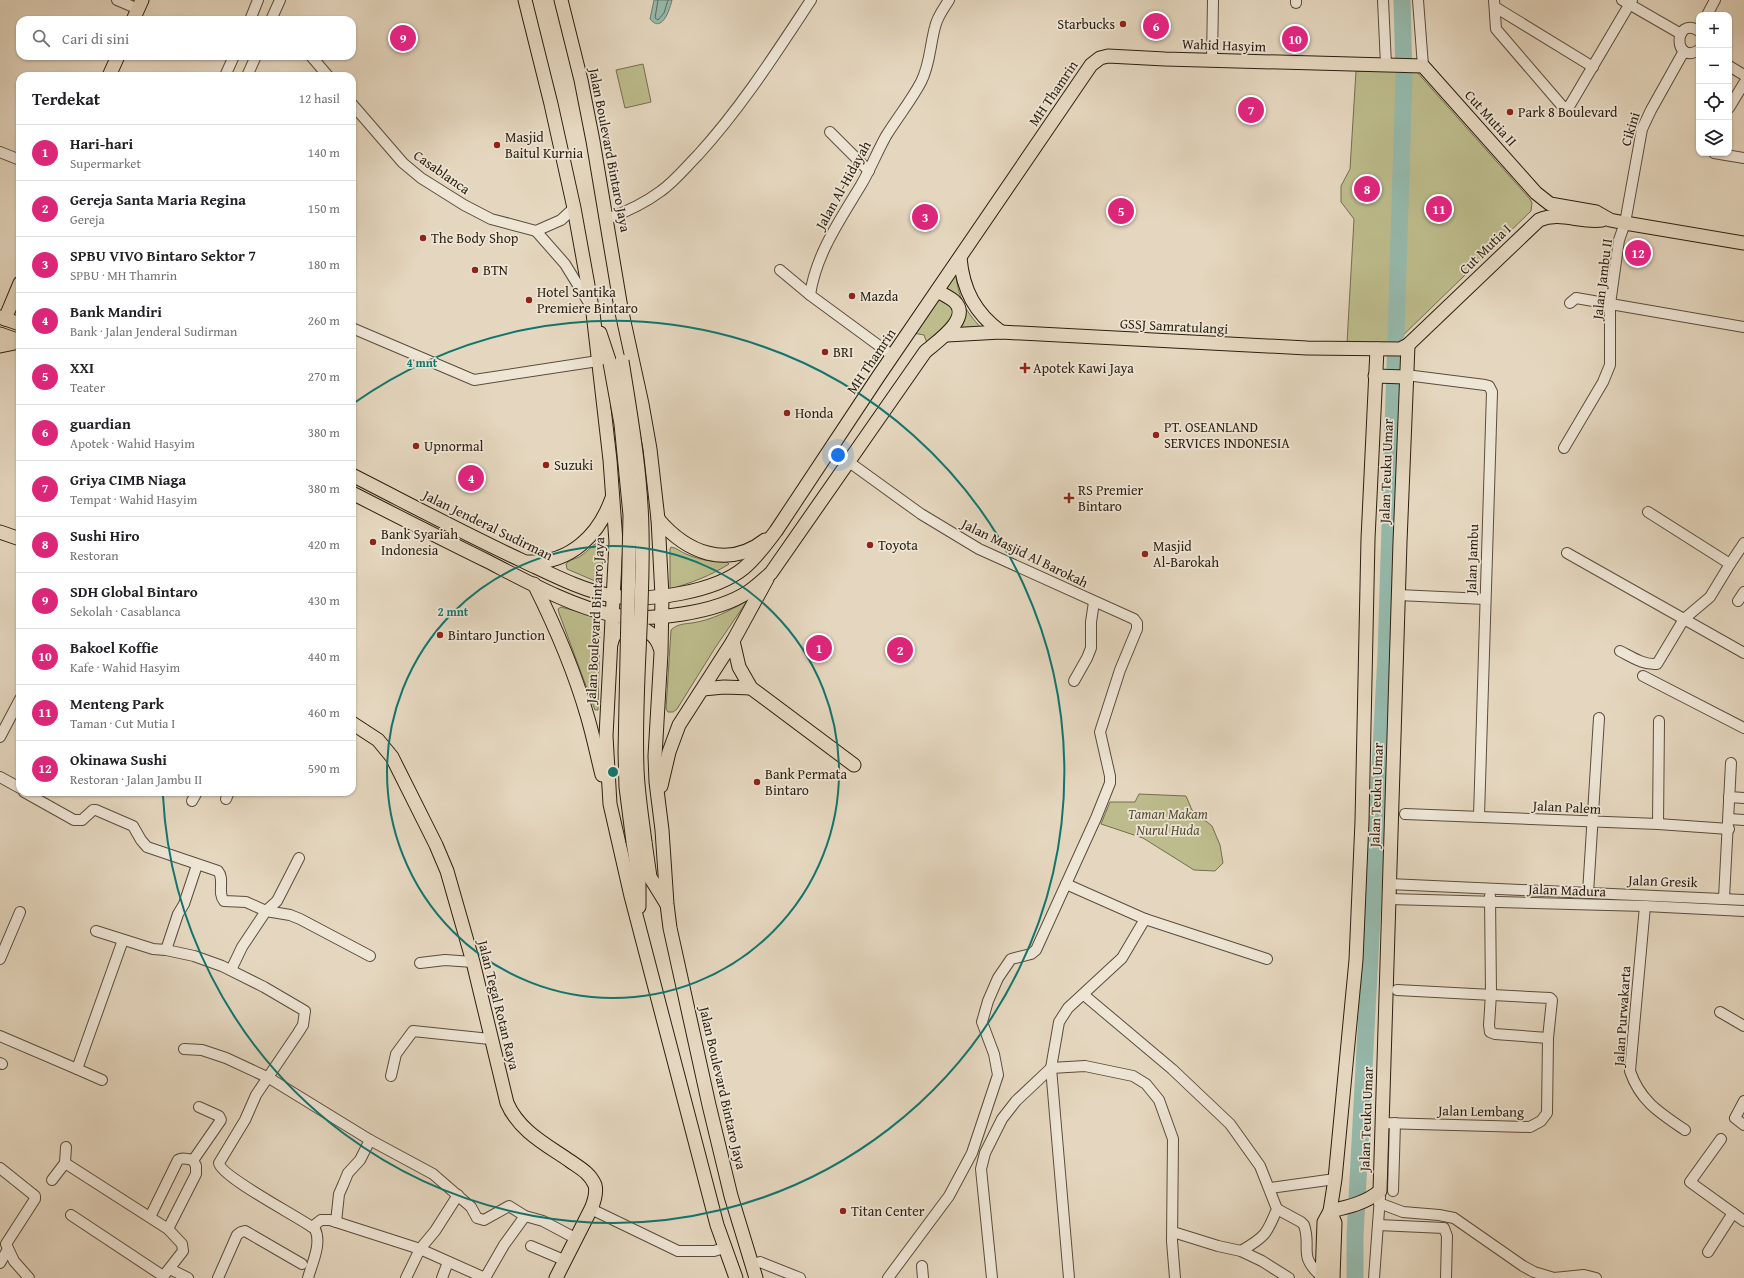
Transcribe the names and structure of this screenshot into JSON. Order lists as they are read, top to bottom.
{
  "streets": {
    "main road": [
      "Wahid Hasyim",
      "MH Thamrin",
      "Cut Mutia II",
      "Jalan Boulevard Bintaro Jaya",
      "Cut Mutia I",
      "GSSJ Samratulangi",
      "Jalan Teuku Umar",
      "Jalan Jenderal Sudirman",
      "Jalan Tegal Rotan Raya"
    ],
    "street": [
      "Cikini",
      "Casablanca",
      "Jalan Al-Hidayah",
      "Jalan Jambu II",
      "Jalan Masjid Al Barokah",
      "Jalan Jambu",
      "Jalan Palem",
      "Jalan Gresik",
      "Jalan Madura",
      "Jalan Purwakarta",
      "Jalan Lembang"
    ]
  },
  "crossings": [
    ["Wahid Hasyim", "MH Thamrin"],
    ["Wahid Hasyim", "Cut Mutia II"],
    ["MH Thamrin", "Jalan Boulevard Bintaro Jaya"],
    ["MH Thamrin", "Jalan Jenderal Sudirman"],
    ["Cut Mutia II", "Cut Mutia I"],
    ["Cikini", "Jalan Jambu II"],
    ["Jalan Boulevard Bintaro Jaya", "Jalan Jenderal Sudirman"],
    ["Cut Mutia I", "GSSJ Samratulangi"],
    ["Cut Mutia I", "Jalan Teuku Umar"],
    ["GSSJ Samratulangi", "Jalan Teuku Umar"],
    ["Jalan Teuku Umar", "Jalan Jambu"],
    ["Jalan Teuku Umar", "Jalan Gresik"],
    ["Jalan Teuku Umar", "Jalan Madura"],
    ["Jalan Teuku Umar", "Jalan Lembang"],
    ["Jalan Jambu", "Jalan Palem"],
    ["Jalan Madura", "Jalan Purwakarta"]
  ],
  "parks": ["Taman Makam Nurul Huda"],
  "places": {
    "other": [
      "Starbucks",
      "Park 8 Boulevard",
      "Masjid Baitul Kurnia",
      "The Body Shop",
      "BTN",
      "Mazda",
      "Hotel Santika Premiere Bintaro",
      "BRI",
      "Honda",
      "PT. OSEANLAND SERVICES INDONESIA",
      "Upnormal",
      "Suzuki",
      "Bank Syariah Indonesia",
      "Toyota",
      "Masjid Al-Barokah",
      "Bintaro Junction",
      "Bank Permata Bintaro",
      "Titan Center"
    ],
    "health": ["Apotek Kawi Jaya", "RS Premier Bintaro"]
  },
  "page": {
    "pins": [
      "6",
      "9",
      "10",
      "7",
      "8",
      "11",
      "5",
      "3",
      "12",
      "4",
      "1",
      "2"
    ],
    "map_buttons": ["+", "−"],
    "search": "Cari di sini",
    "heading": ["Terdekat", "12 hasil"],
    "list": [
      {
        "mark": "1",
        "name": "Hari-hari",
        "note": "Supermarket",
        "value": "140 m"
      },
      {
        "mark": "2",
        "name": "Gereja Santa Maria Regina",
        "note": "Gereja",
        "value": "150 m"
      },
      {
        "mark": "3",
        "name": "SPBU VIVO Bintaro Sektor 7",
        "note": "SPBU · MH Thamrin",
        "value": "180 m"
      },
      {
        "mark": "4",
        "name": "Bank Mandiri",
        "note": "Bank · Jalan Jenderal Sudirman",
        "value": "260 m"
      },
      {
        "mark": "5",
        "name": "XXI",
        "note": "Teater",
        "value": "270 m"
      },
      {
        "mark": "6",
        "name": "guardian",
        "note": "Apotek · Wahid Hasyim",
        "value": "380 m"
      },
      {
        "mark": "7",
        "name": "Griya CIMB Niaga",
        "note": "Tempat · Wahid Hasyim",
        "value": "380 m"
      },
      {
        "mark": "8",
        "name": "Sushi Hiro",
        "note": "Restoran",
        "value": "420 m"
      },
      {
        "mark": "9",
        "name": "SDH Global Bintaro",
        "note": "Sekolah · Casablanca",
        "value": "430 m"
      },
      {
        "mark": "10",
        "name": "Bakoel Koffie",
        "note": "Kafe · Wahid Hasyim",
        "value": "440 m"
      },
      {
        "mark": "11",
        "name": "Menteng Park",
        "note": "Taman · Cut Mutia I",
        "value": "460 m"
      },
      {
        "mark": "12",
        "name": "Okinawa Sushi",
        "note": "Restoran · Jalan Jambu II",
        "value": "590 m"
      }
    ]
  },
  "rings": ["4 mnt", "2 mnt"]
}
